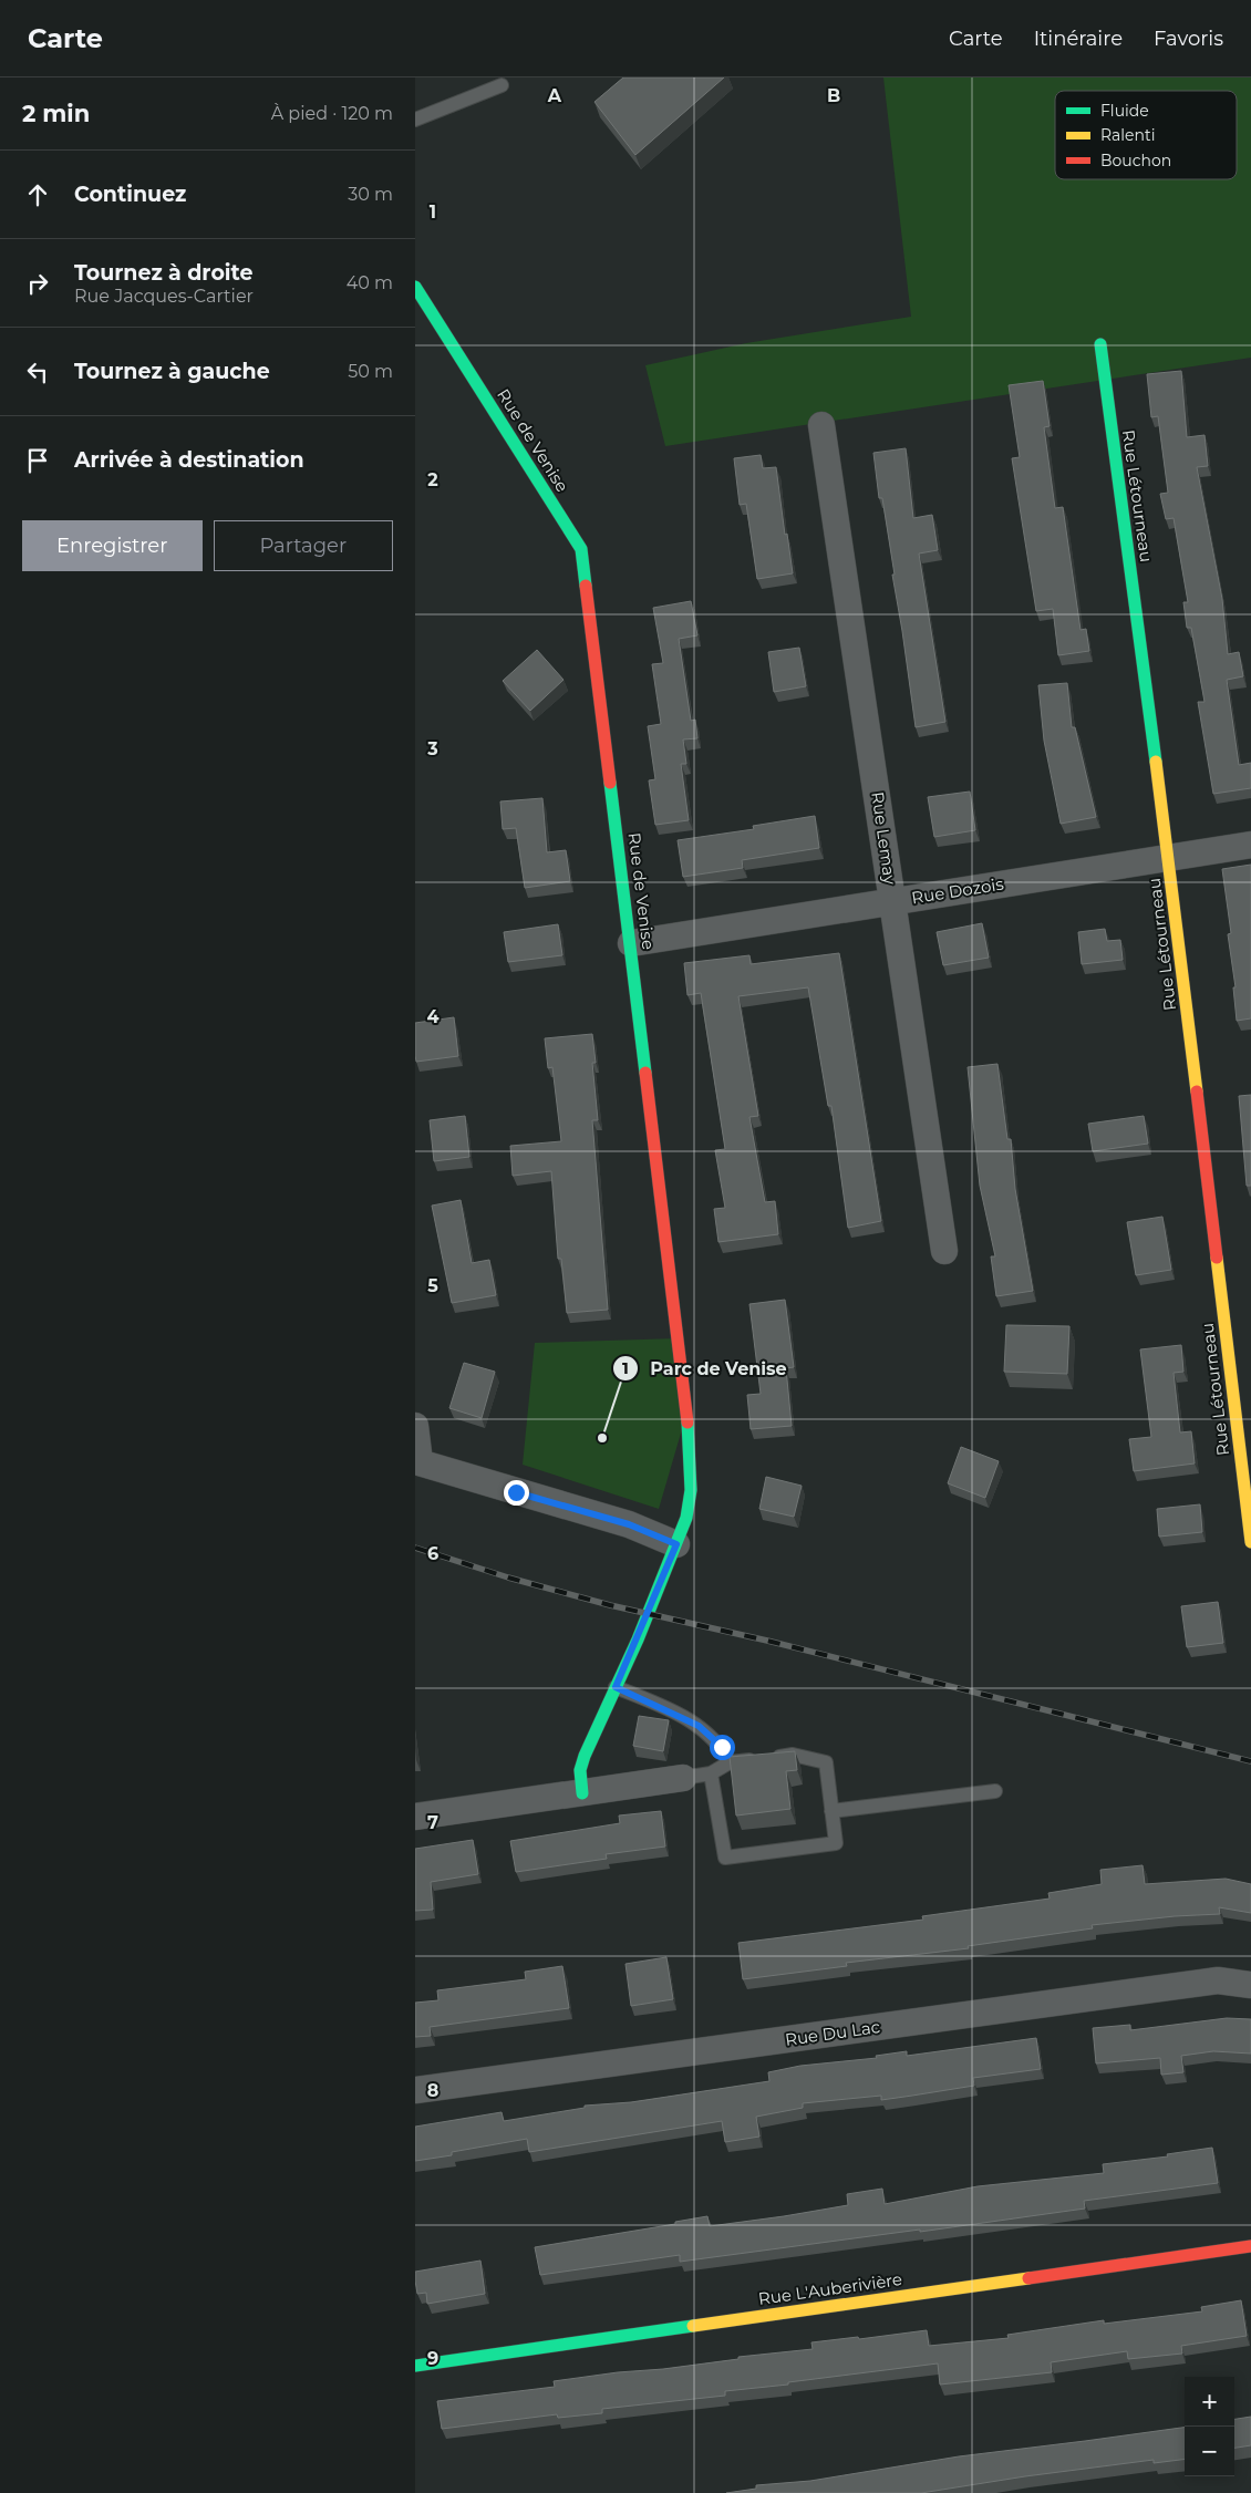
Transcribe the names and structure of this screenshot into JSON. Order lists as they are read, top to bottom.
{
  "streets": {
    "street": [
      "Rue de Venise",
      "Rue Létourneau",
      "Rue Lemay",
      "Rue Dozois",
      "Rue Du Lac",
      "Rue L'Auberivière"
    ]
  },
  "crossings": [
    ["Rue de Venise", "Rue Dozois"],
    ["Rue Létourneau", "Rue Dozois"],
    ["Rue Lemay", "Rue Dozois"]
  ],
  "places": ["Parc de Venise"],
  "legend": ["Fluide", "Ralenti", "Bouchon"],
  "page": {
    "header": "Carte",
    "nav": ["Carte", "Itinéraire", "Favoris"],
    "heading": ["2 min", "À pied · 120 m"],
    "list": [
      ["Continuez", "30 m"],
      ["Tournez à droite", "Rue Jacques-Cartier", "40 m"],
      ["Tournez à gauche", "50 m"],
      "Arrivée à destination"
    ],
    "buttons": ["Enregistrer", "Partager"],
    "map_buttons": ["+", "−"]
  },
  "grid": {
    "columns": ["A", "B"],
    "rows": [
      "1",
      "2",
      "3",
      "4",
      "5",
      "6",
      "7",
      "8",
      "9"
    ]
  }
}
